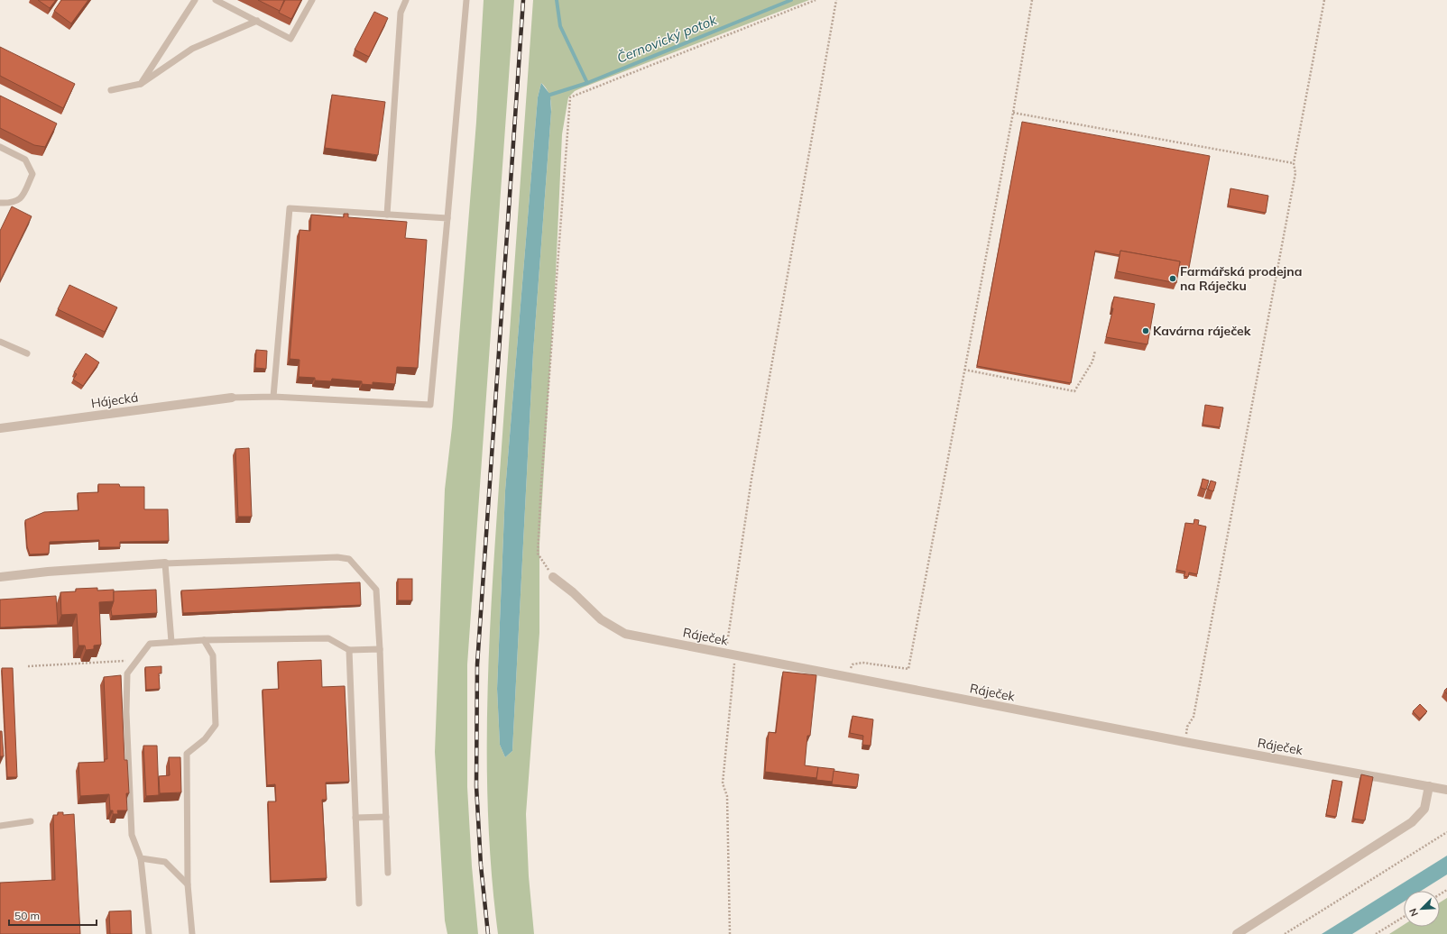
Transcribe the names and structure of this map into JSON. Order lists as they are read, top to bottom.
{
  "streets": {
    "street": ["Hájecká", "Ráječek"]
  },
  "water": ["Černovický potok"],
  "places": ["Farmářská prodejna na Ráječku", "Kavárna ráječek"],
  "scale_bar": "50 m",
  "north": "bottom left"
}
